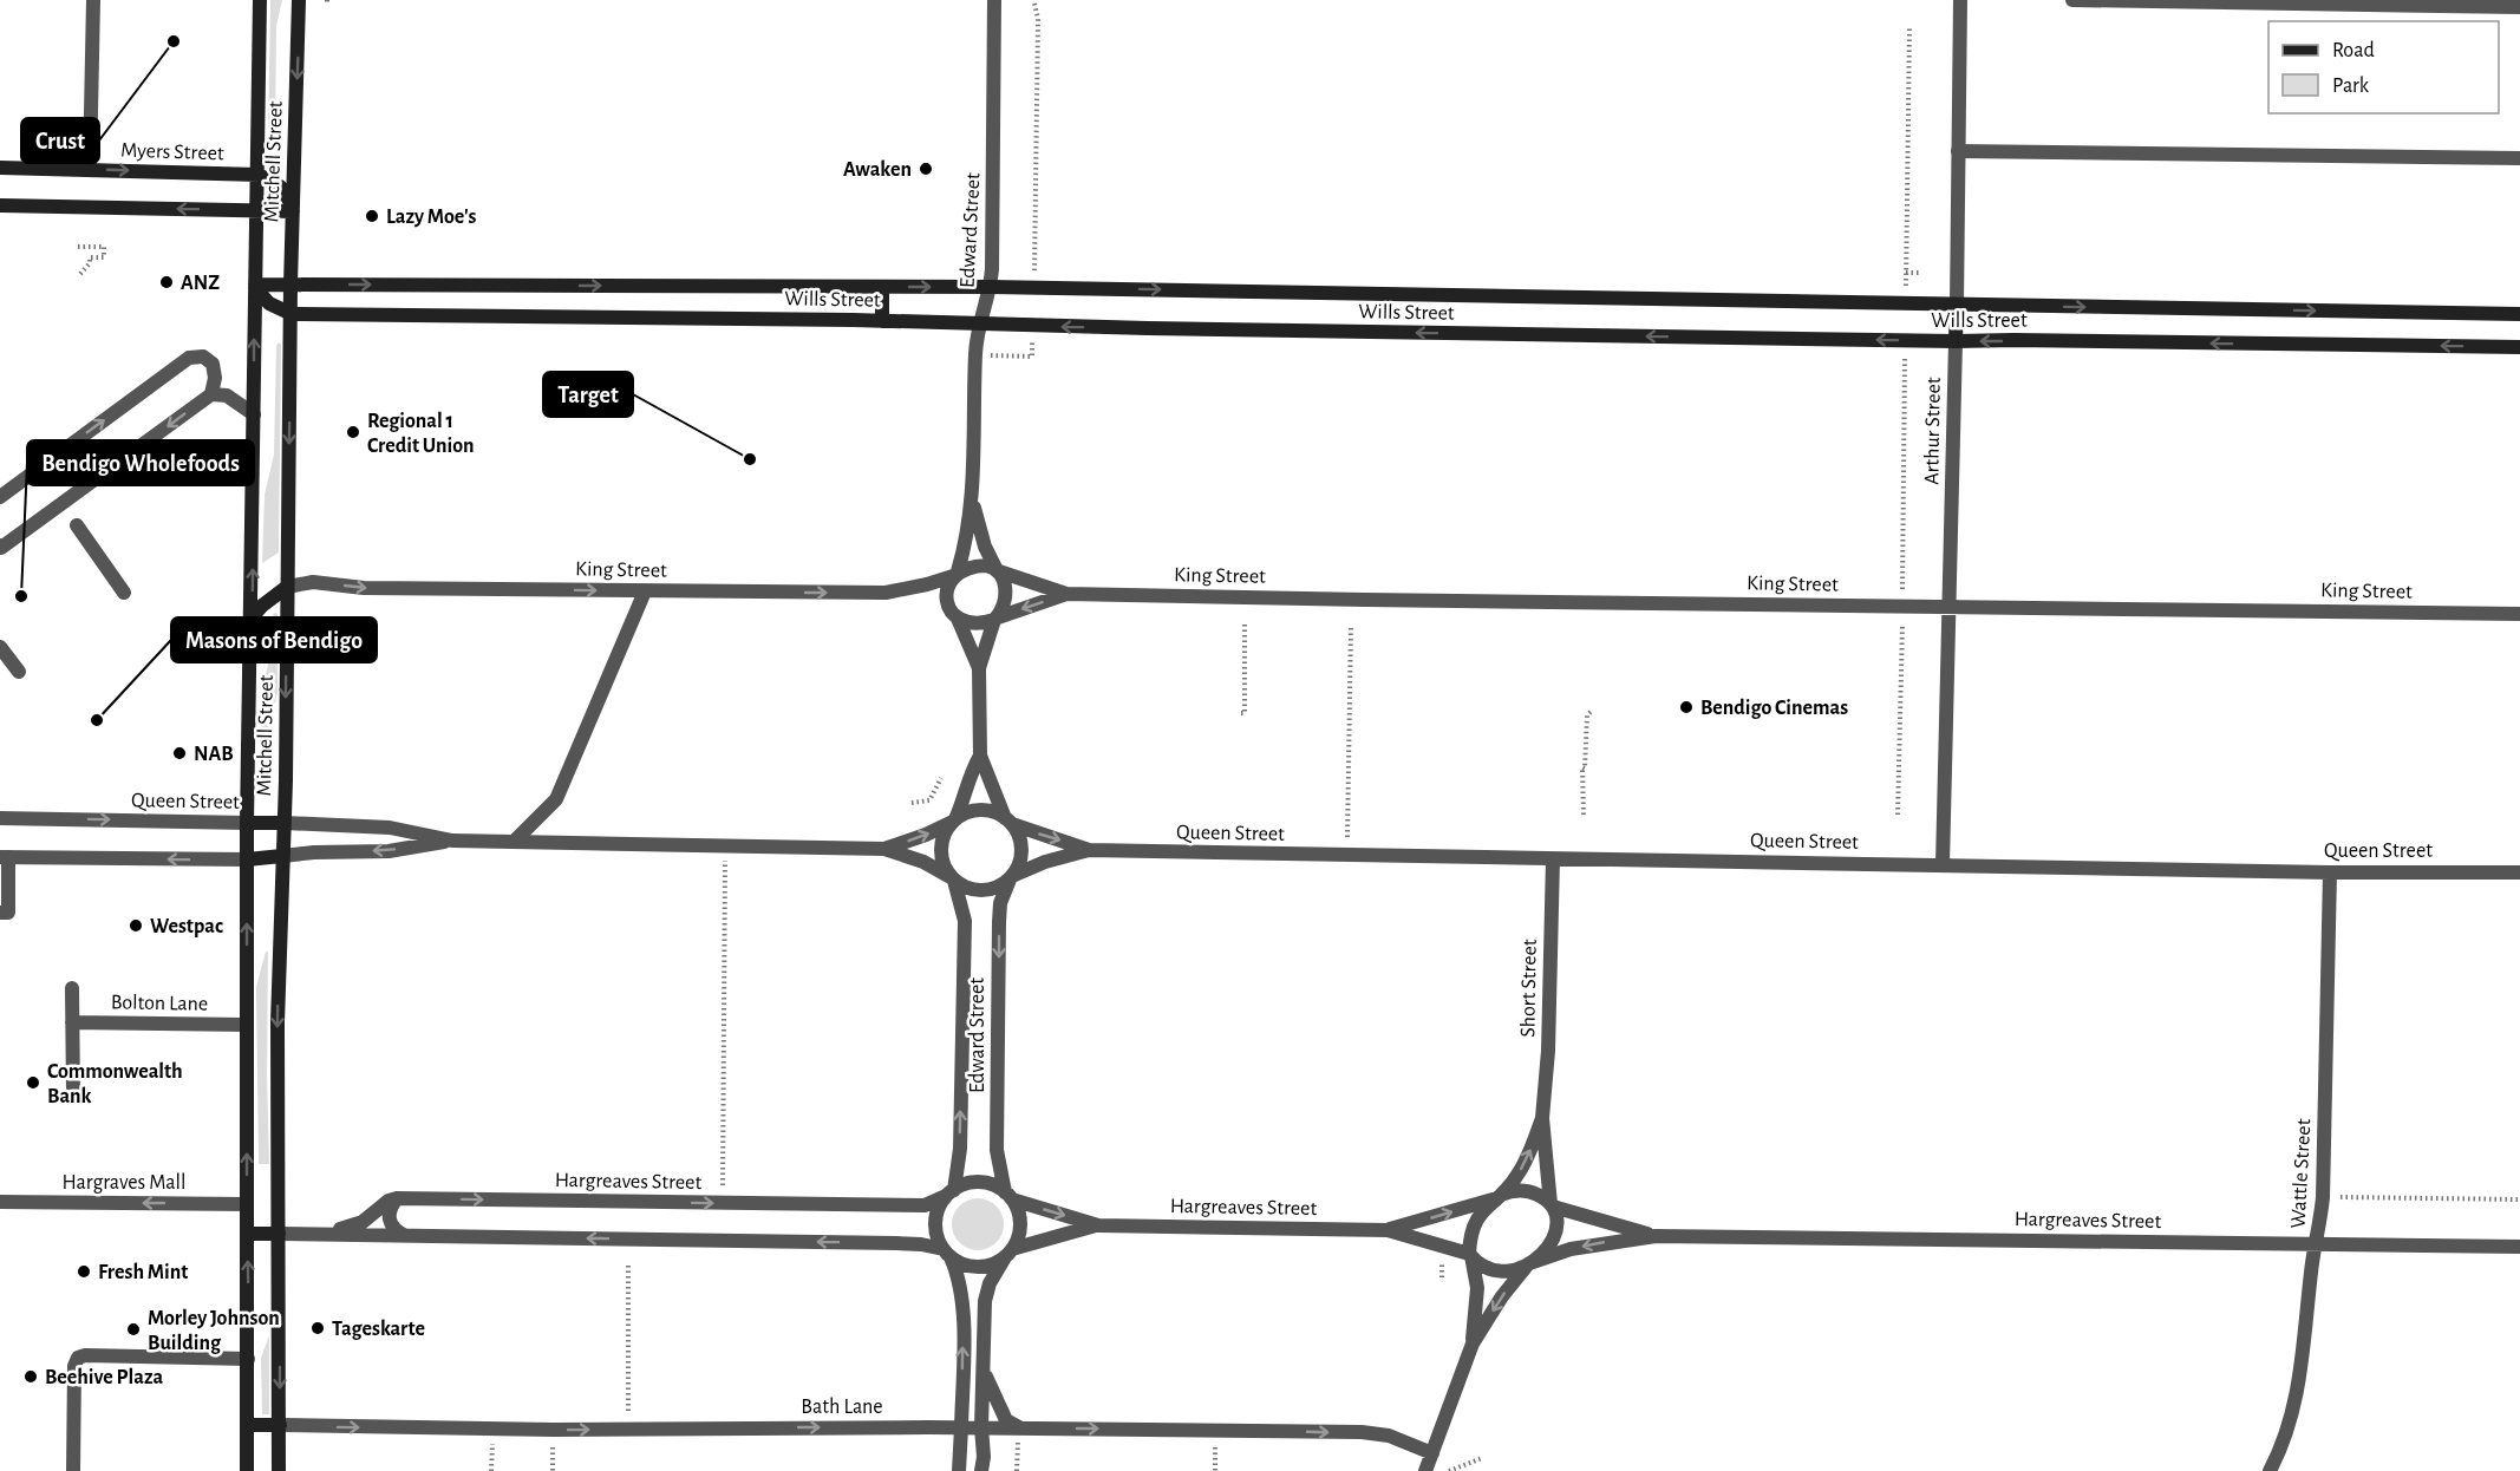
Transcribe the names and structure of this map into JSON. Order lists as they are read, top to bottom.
{
  "streets": {
    "main road": [
      "Myers Street",
      "Mitchell Street",
      "Wills Street",
      "Arthur Street",
      "Queen Street",
      "Bath Lane"
    ],
    "street": [
      "Edward Street",
      "King Street",
      "Short Street",
      "Bolton Lane",
      "Wattle Street",
      "Hargreaves Street",
      "Hargraves Mall"
    ]
  },
  "crossings": [
    ["Myers Street", "Mitchell Street"],
    ["Mitchell Street", "Wills Street"],
    ["Mitchell Street", "King Street"],
    ["Mitchell Street", "Queen Street"],
    ["Mitchell Street", "Bolton Lane"],
    ["Mitchell Street", "Hargraves Mall"],
    ["Mitchell Street", "Bath Lane"],
    ["Edward Street", "Wills Street"],
    ["Edward Street", "King Street"],
    ["Edward Street", "Queen Street"],
    ["Edward Street", "Hargreaves Street"],
    ["Wills Street", "Arthur Street"],
    ["Arthur Street", "King Street"],
    ["Arthur Street", "Queen Street"],
    ["Queen Street", "Short Street"],
    ["Queen Street", "Wattle Street"],
    ["Short Street", "Hargreaves Street"],
    ["Wattle Street", "Hargreaves Street"]
  ],
  "one_way": ["Hargraves Mall", "Bath Lane"],
  "places": [
    "Crust",
    "Awaken",
    "Lazy Moe's",
    "ANZ",
    "Regional 1 Credit Union",
    "Target",
    "Bendigo Wholefoods",
    "Bendigo Cinemas",
    "Masons of Bendigo",
    "NAB",
    "Westpac",
    "Commonwealth Bank",
    "Fresh Mint",
    "Tageskarte",
    "Morley Johnson Building",
    "Beehive Plaza"
  ],
  "legend": ["Road", "Park"]
}
